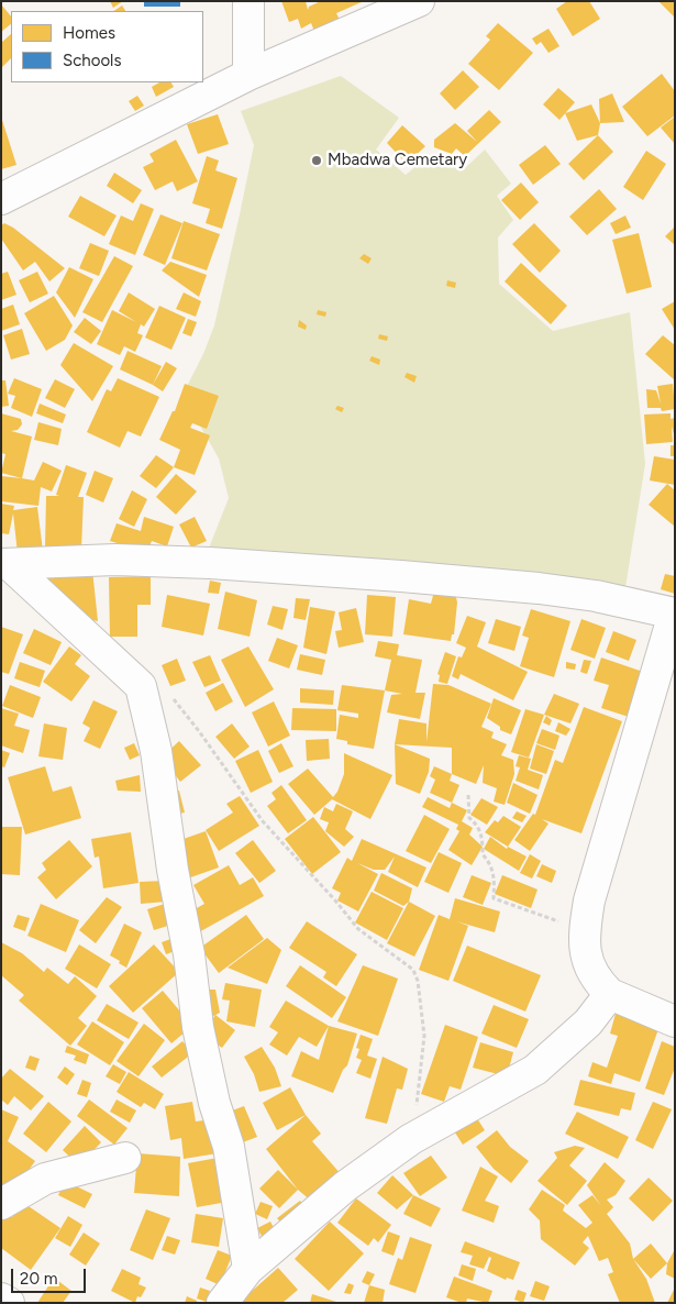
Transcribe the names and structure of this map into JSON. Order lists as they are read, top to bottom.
{
  "places": ["Mbadwa Cemetary"],
  "legend": ["Homes", "Schools"],
  "scale_bar": "20 m"
}
